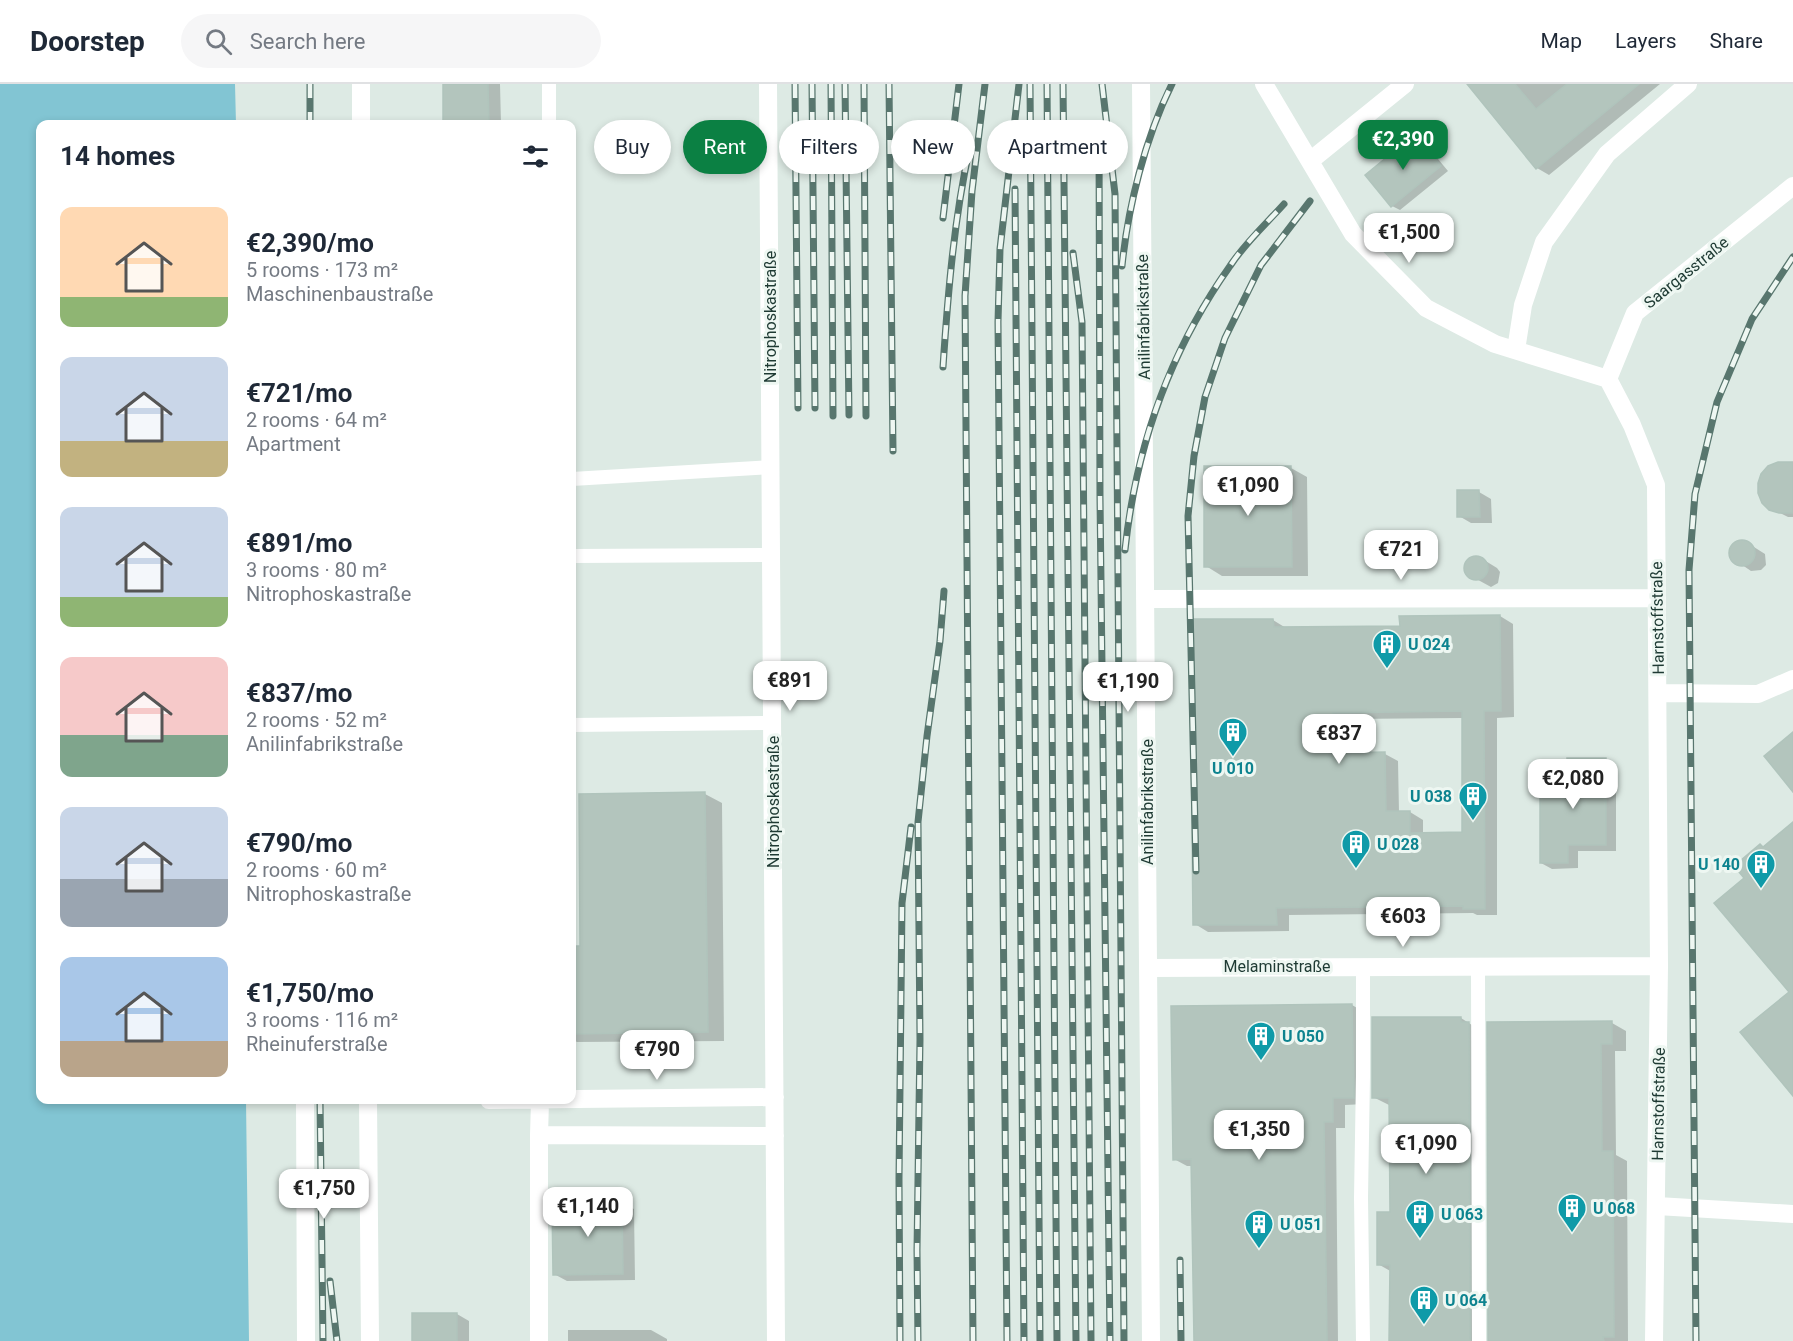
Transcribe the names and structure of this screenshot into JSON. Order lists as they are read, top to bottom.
{
  "streets": {
    "street": [
      "Saargasstraße",
      "Nitrophoskastraße",
      "Anilinfabrikstraße",
      "Harnstoffstraße",
      "Melaminstraße"
    ]
  },
  "crossings": [
    ["Saargasstraße", "Harnstoffstraße"],
    ["Anilinfabrikstraße", "Melaminstraße"],
    ["Harnstoffstraße", "Melaminstraße"]
  ],
  "places": {
    "building": [
      "U 024",
      "U 010",
      "U 038",
      "U 028",
      "U 140",
      "U 050",
      "U 068",
      "U 063",
      "U 051",
      "U 064"
    ]
  },
  "page": {
    "header": "Doorstep",
    "search": "Search here",
    "nav": ["Map", "Layers", "Share"],
    "price": [
      "€2,390",
      "€1,500",
      "€1,090",
      "€721",
      "€891",
      "€1,190",
      "€837",
      "€2,080",
      "€603",
      "€790",
      "€1,350",
      "€1,090",
      "€1,750",
      "€1,140"
    ],
    "chip": [
      "Buy",
      "Rent",
      "Filters",
      "New",
      "Apartment"
    ],
    "heading": "14 homes",
    "list": [
      {
        "name": "€2,390/mo",
        "note": "5 rooms · 173 m² · Maschinenbaustraße"
      },
      {
        "name": "€721/mo",
        "note": "2 rooms · 64 m² · Apartment"
      },
      {
        "name": "€891/mo",
        "note": "3 rooms · 80 m² · Nitrophoskastraße"
      },
      {
        "name": "€837/mo",
        "note": "2 rooms · 52 m² · Anilinfabrikstraße"
      },
      {
        "name": "€790/mo",
        "note": "2 rooms · 60 m² · Nitrophoskastraße"
      },
      {
        "name": "€1,750/mo",
        "note": "3 rooms · 116 m² · Rheinuferstraße"
      }
    ]
  }
}
